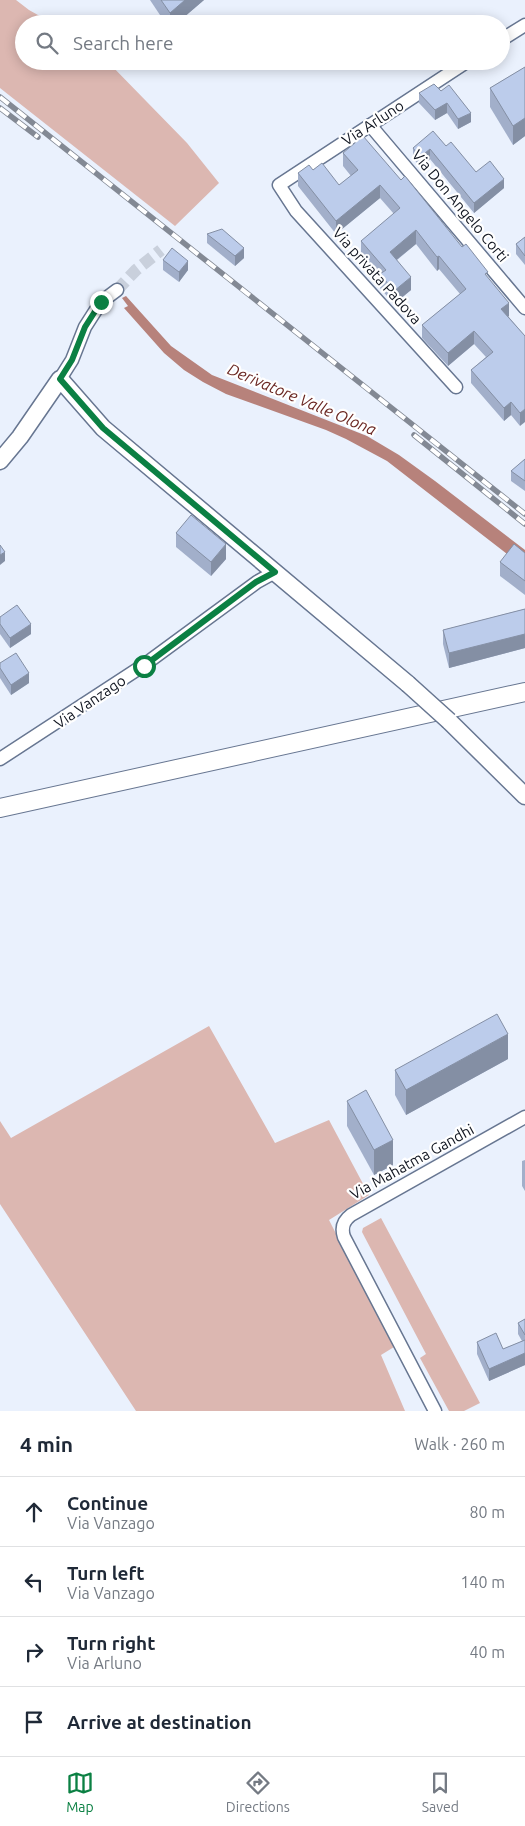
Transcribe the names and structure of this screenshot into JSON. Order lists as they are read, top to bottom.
{
  "streets": {
    "street": [
      "Via Arluno",
      "Via Don Angelo Corti",
      "Via privata Padova",
      "Via Vanzago",
      "Via Mahatma Gandhi"
    ]
  },
  "crossings": [
    ["Via Arluno", "Via Don Angelo Corti"],
    ["Via Arluno", "Via privata Padova"]
  ],
  "water": ["Derivatore Valle Olona"],
  "page": {
    "search": "Search here",
    "heading": ["4 min", "Walk · 260 m"],
    "list": [
      ["Continue", "Via Vanzago", "80 m"],
      ["Turn left", "Via Vanzago", "140 m"],
      ["Turn right", "Via Arluno", "40 m"],
      "Arrive at destination"
    ],
    "nav": ["Map", "Directions", "Saved"]
  }
}
